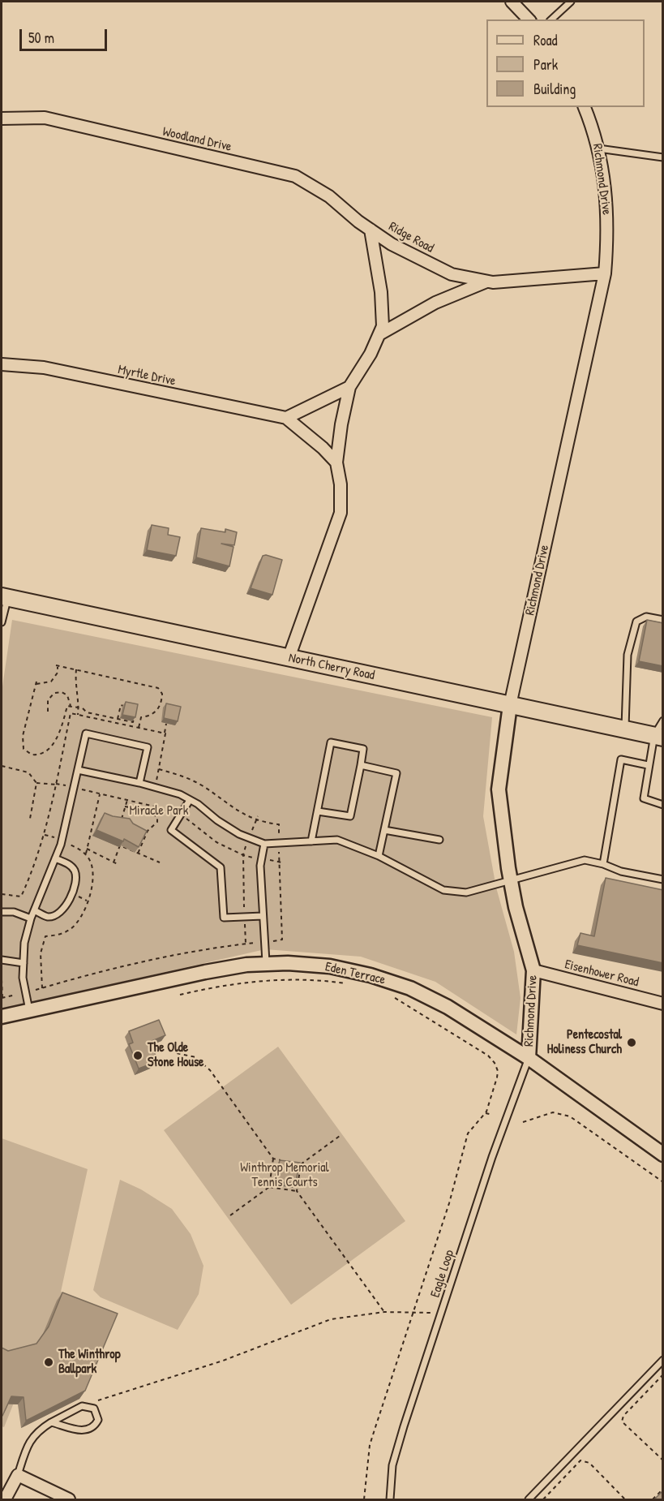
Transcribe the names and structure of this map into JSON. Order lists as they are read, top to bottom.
{
  "streets": {
    "main road": ["North Cherry Road"],
    "street": [
      "Woodland Drive",
      "Richmond Drive",
      "Ridge Road",
      "Myrtle Drive",
      "Eden Terrace",
      "Eisenhower Road"
    ],
    "lane": ["Eagle Loop"]
  },
  "crossings": [
    ["Woodland Drive", "Ridge Road"],
    ["Richmond Drive", "Ridge Road"],
    ["Richmond Drive", "North Cherry Road"],
    ["Richmond Drive", "Eden Terrace"],
    ["Richmond Drive", "Eisenhower Road"],
    ["Richmond Drive", "Eagle Loop"],
    ["Ridge Road", "North Cherry Road"],
    ["Eden Terrace", "Eagle Loop"]
  ],
  "parks": ["Miracle Park", "Winthrop Memorial Tennis Courts"],
  "places": ["Pentecostal Holiness Church", "The Olde Stone House", "The Winthrop Ballpark"],
  "legend": ["Road", "Park", "Building"],
  "scale_bar": "50 m"
}
